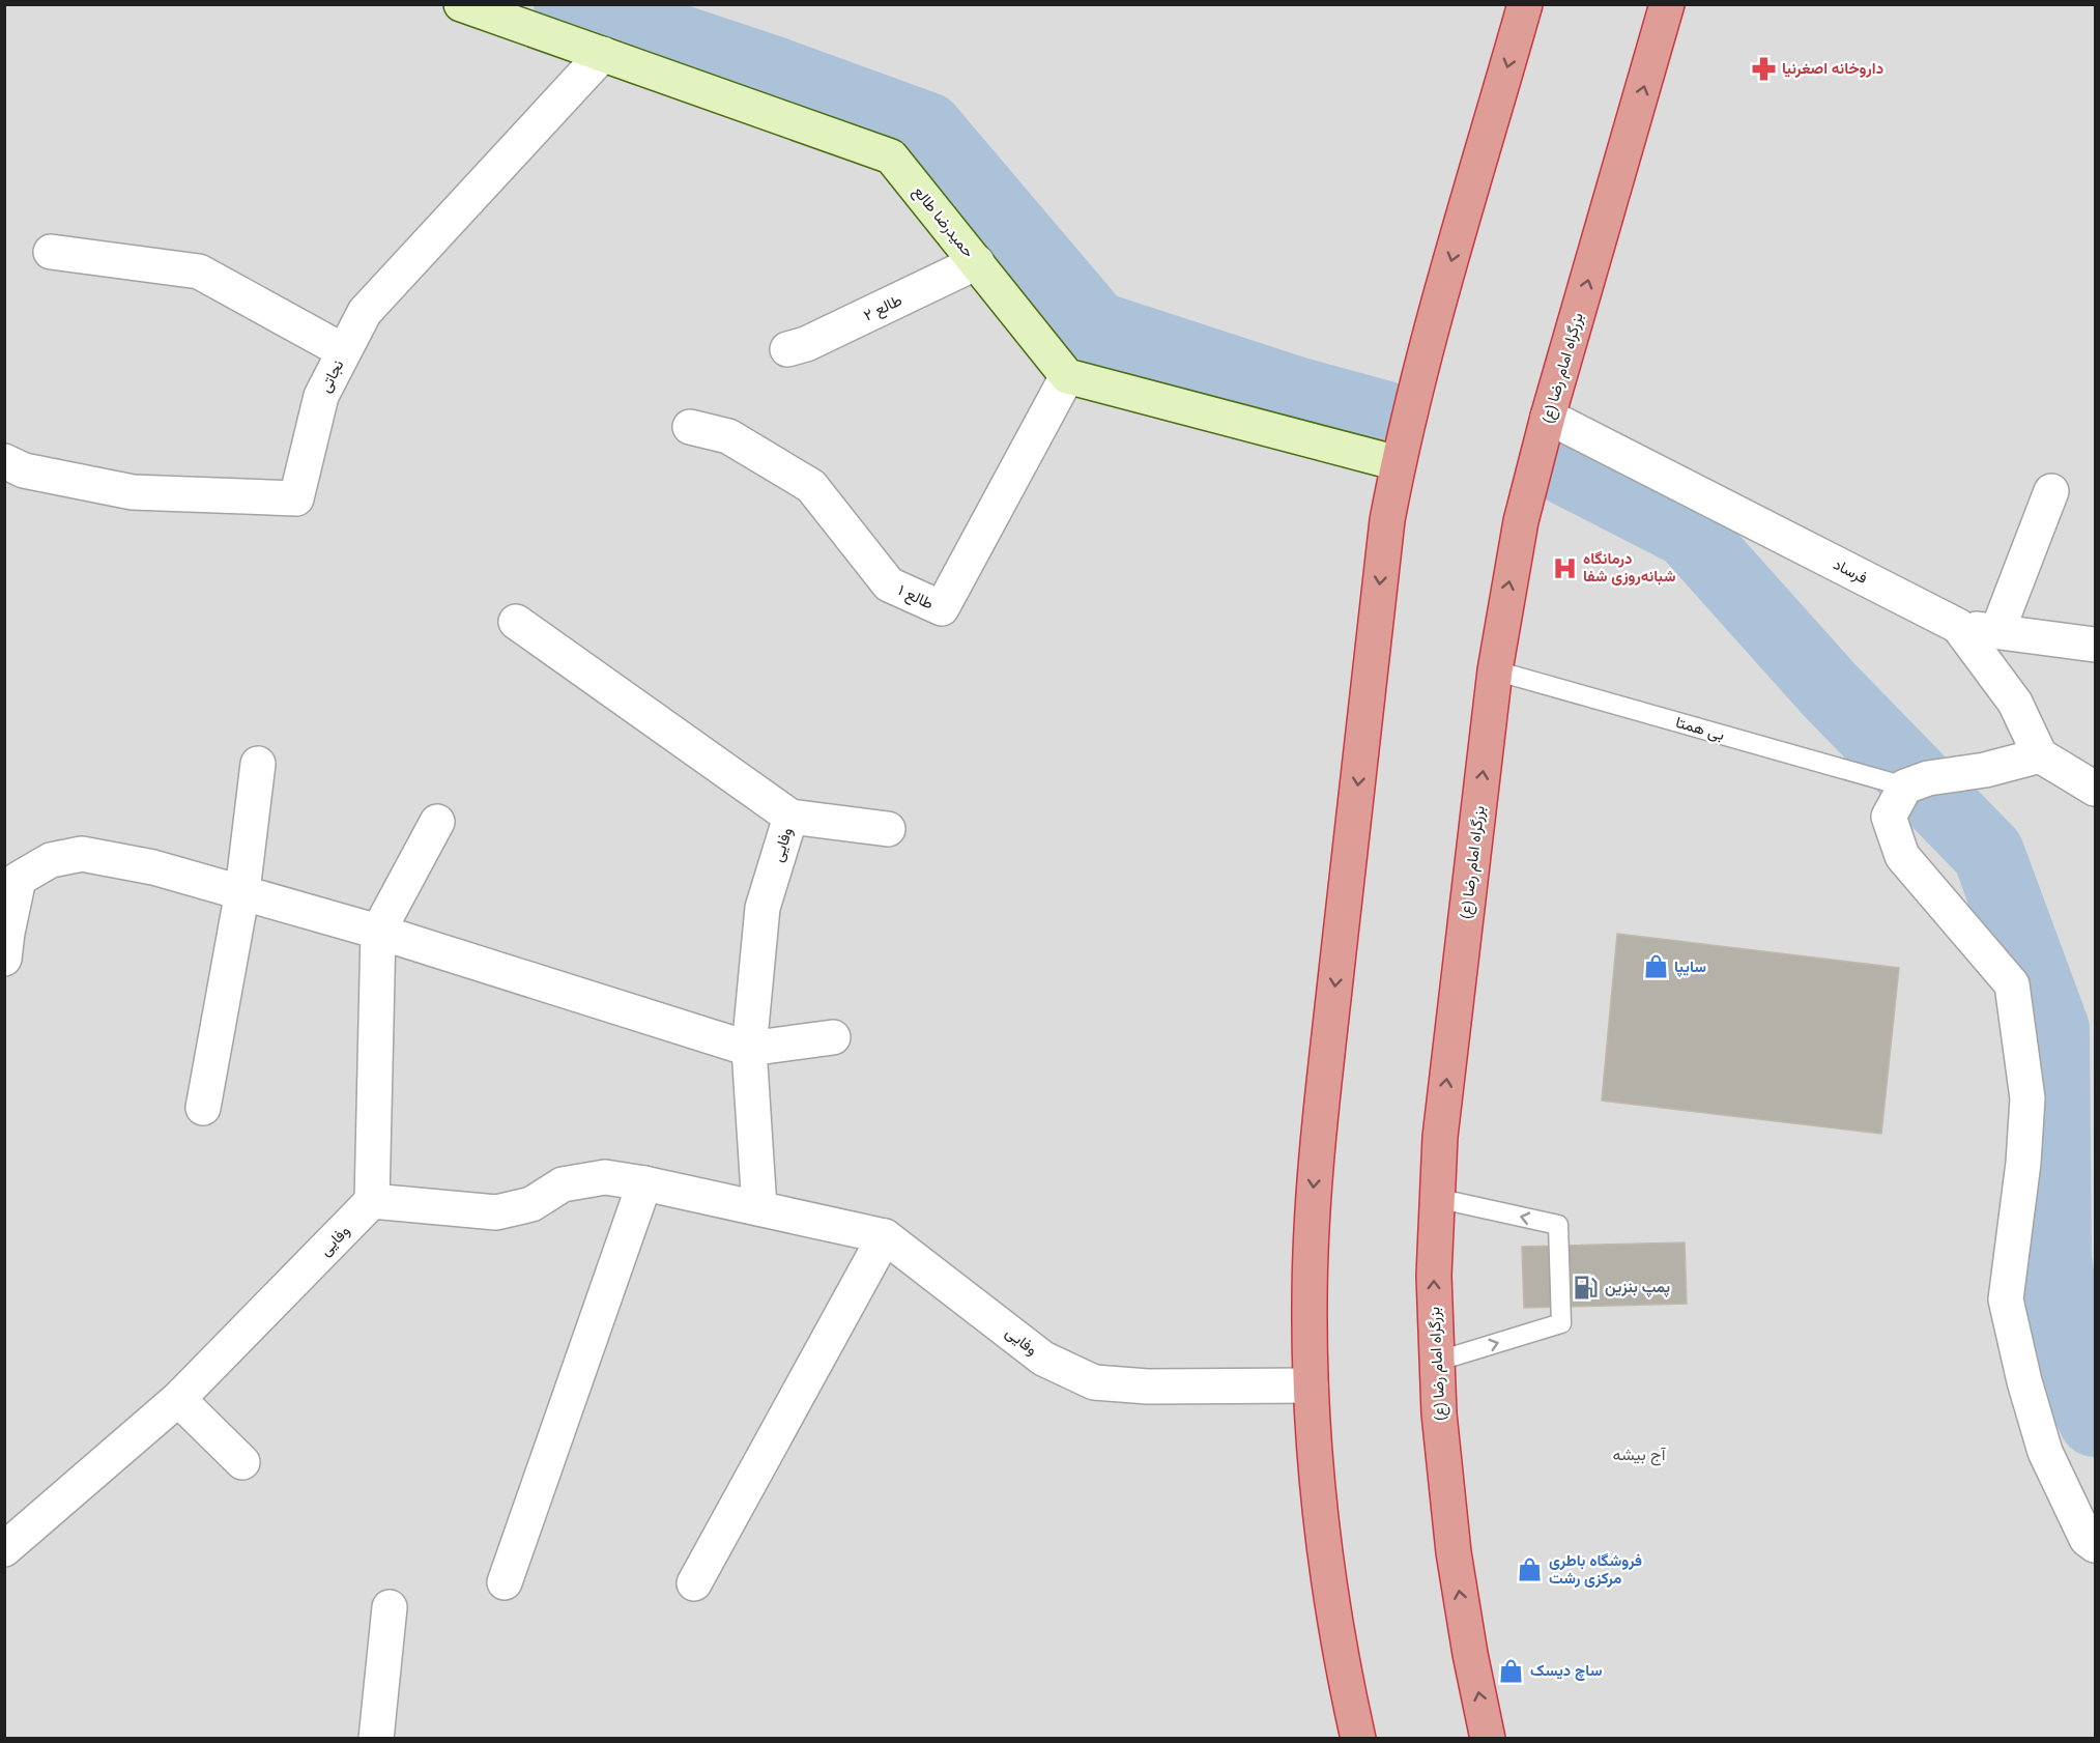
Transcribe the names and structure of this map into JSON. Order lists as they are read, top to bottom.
{
  "streets": {
    "highway": ["بزرگراه امام رضا (ع)"],
    "main road": ["حمیدرضا طالع"],
    "street": [
      "طالع ۲",
      "نجاتی",
      "فرساد",
      "طالع ۱",
      "وفایی"
    ],
    "lane": ["بی همتا"]
  },
  "crossings": [
    ["حمیدرضا طالع", "طالع ۲"],
    ["حمیدرضا طالع", "نجاتی"],
    ["حمیدرضا طالع", "طالع ۱"],
    ["بزرگراه امام رضا (ع)", "فرساد"],
    ["بزرگراه امام رضا (ع)", "بی همتا"]
  ],
  "districts": ["آج بیشه"],
  "places": {
    "pharmacy": ["داروخانه اصغرنیا"],
    "hospital": ["درمانگاه شبانه‌روزی شفا"],
    "shop": ["سایپا", "فروشگاه باطری مرکزی رشت", "ساچ دیسک"],
    "fuel station": ["پمپ بنزین"]
  }
}
